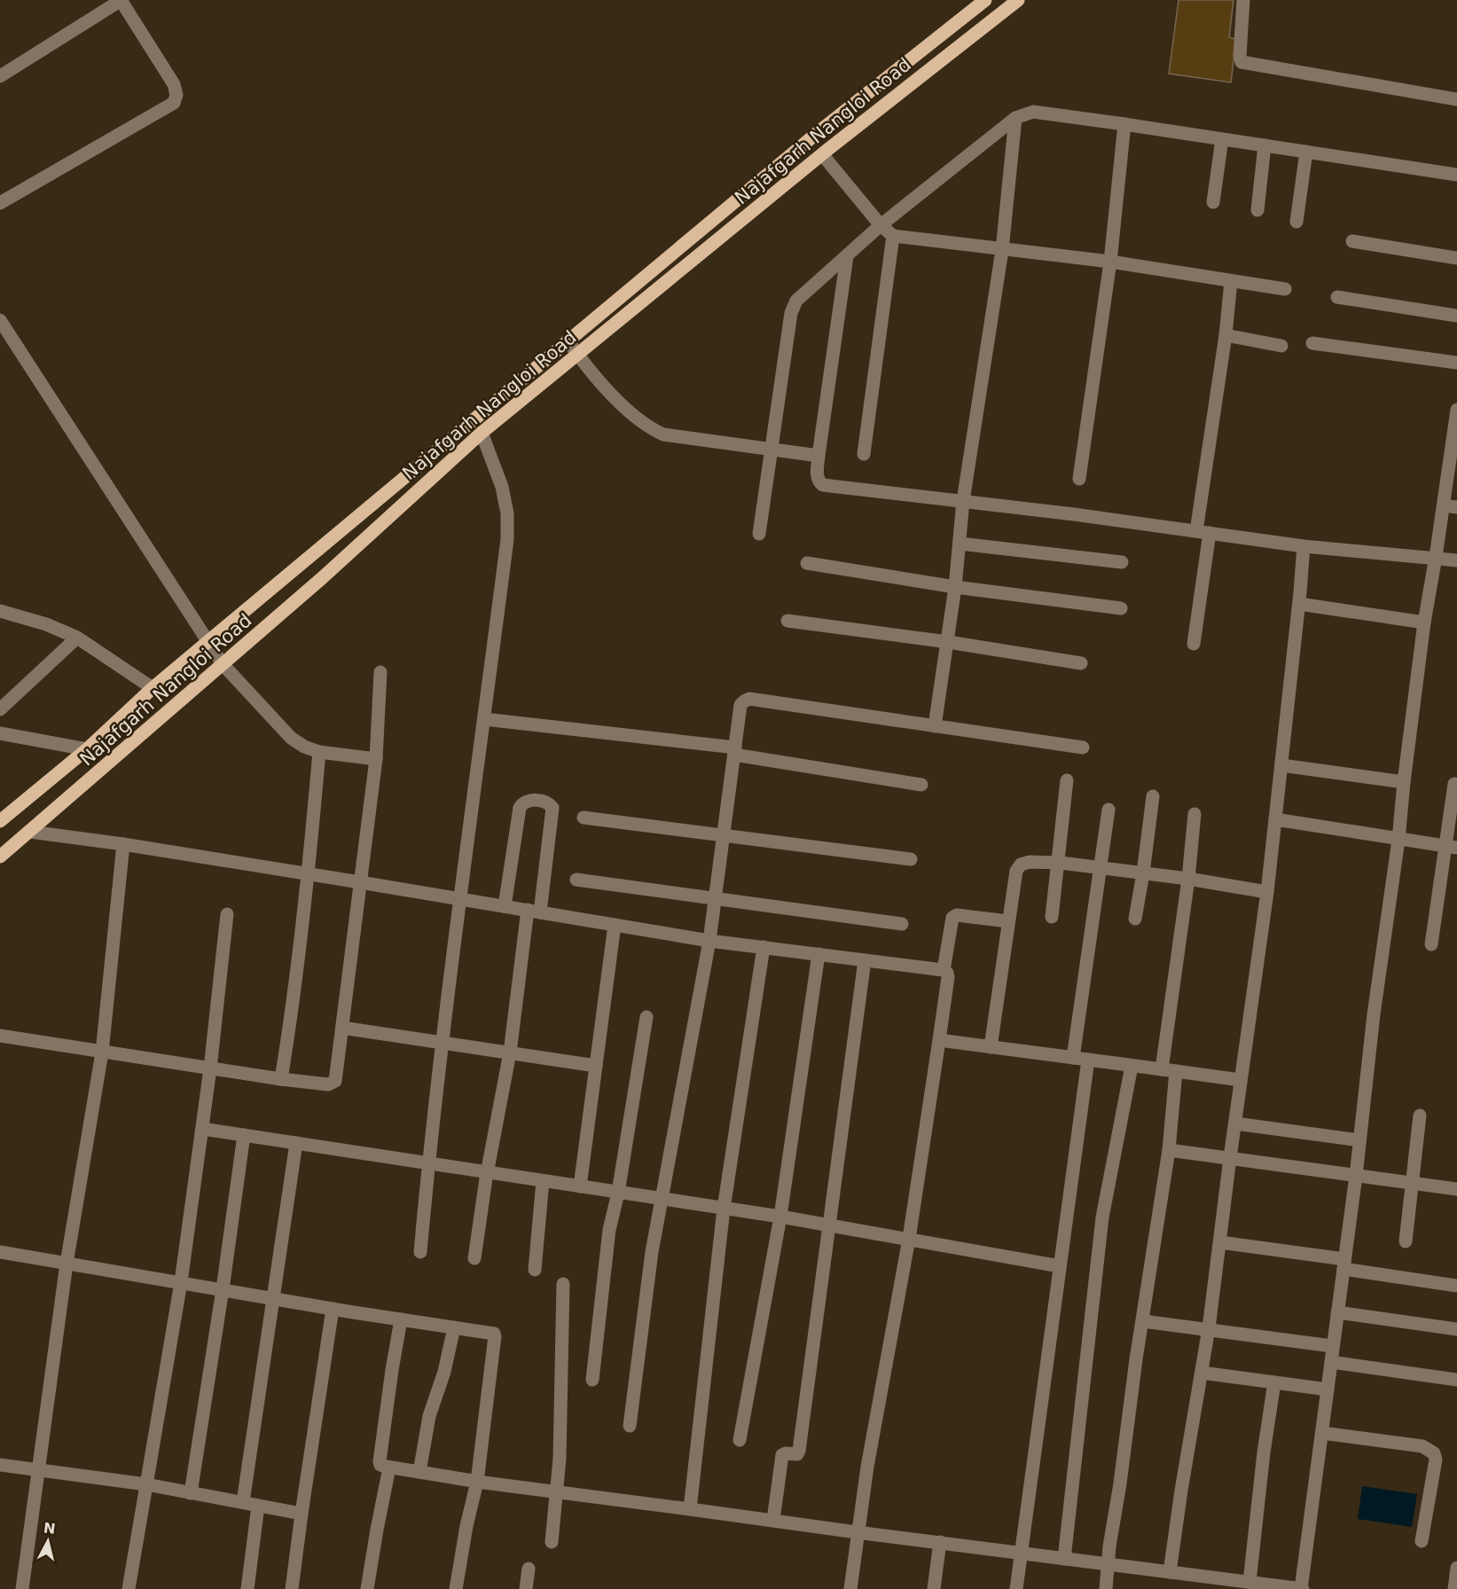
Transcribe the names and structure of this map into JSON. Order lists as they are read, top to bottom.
{
  "streets": {
    "main road": ["Najafgarh Nangloi Road"]
  },
  "north": "top"
}
